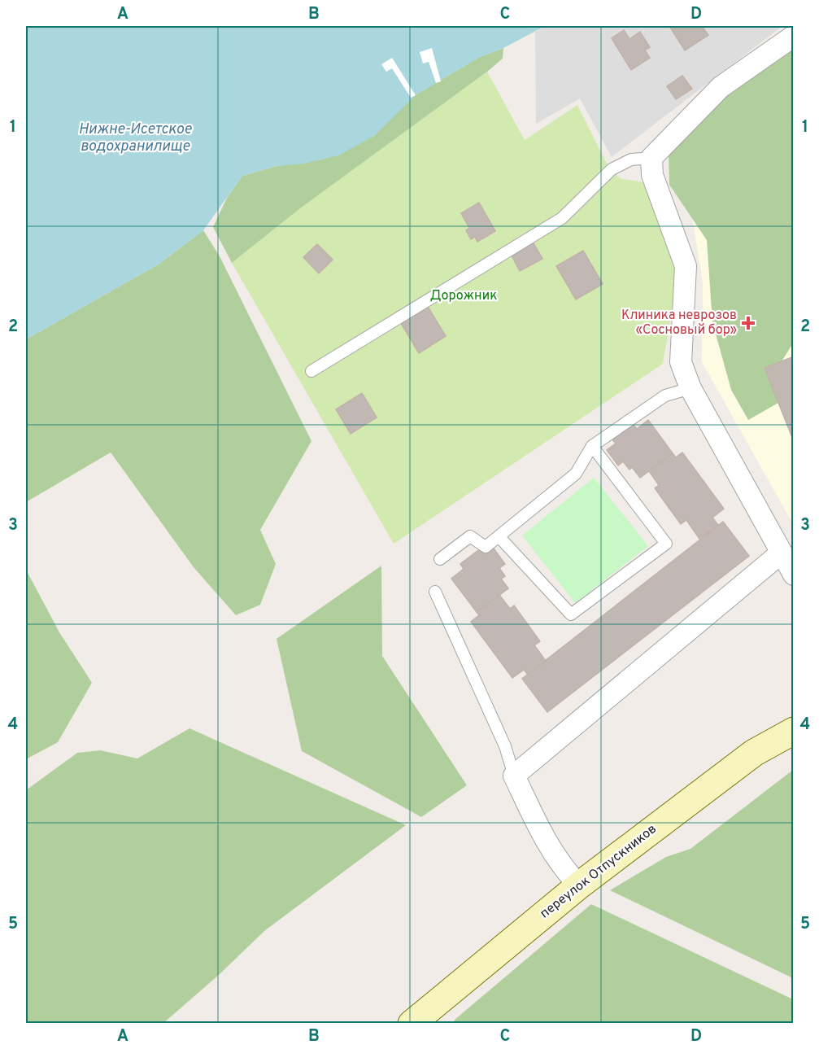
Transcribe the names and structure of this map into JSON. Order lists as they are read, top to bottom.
{
  "streets": {
    "street": ["переулок Отпускников"]
  },
  "water": ["Нижне-Исетское водохранилище"],
  "parks": ["Дорожник"],
  "places": {
    "health": ["Клиника неврозов «Сосновый бор»"]
  },
  "grid": {
    "columns": [
      "A",
      "B",
      "C",
      "D"
    ],
    "rows": [
      "1",
      "2",
      "3",
      "4",
      "5"
    ]
  }
}
